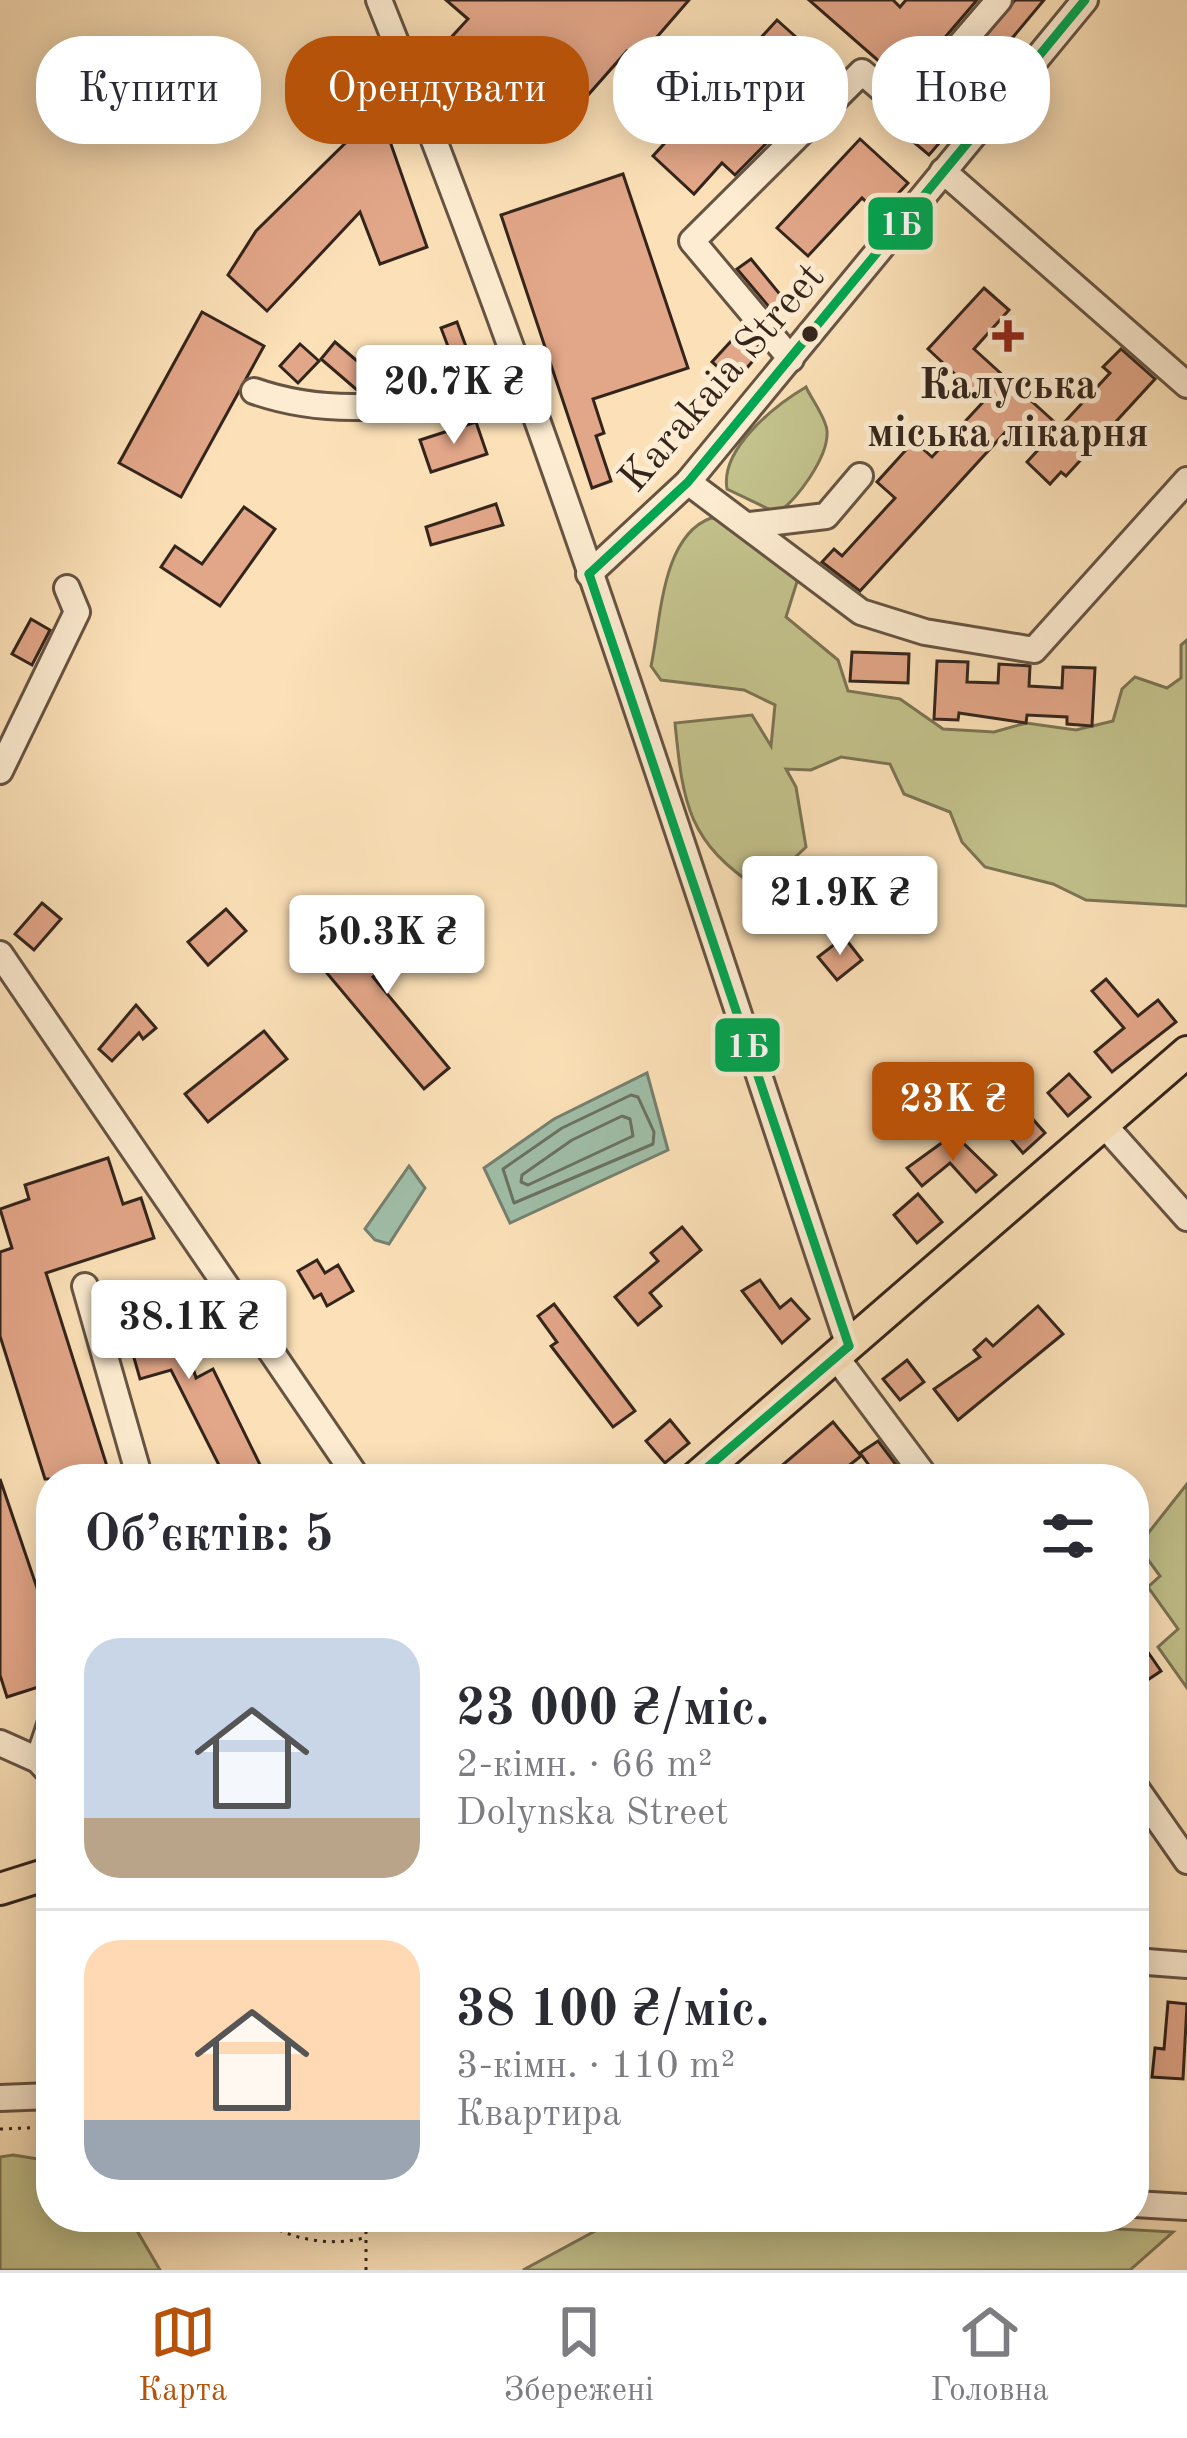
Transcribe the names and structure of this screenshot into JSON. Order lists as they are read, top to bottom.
{
  "streets": {
    "street": ["Karakaia Street"]
  },
  "places": {
    "health": ["Калуська міська лікарня"]
  },
  "lines": ["transit line 1Б"],
  "page": {
    "chip": [
      "Купити",
      "Орендувати",
      "Фільтри",
      "Нове"
    ],
    "price": [
      "20.7K ₴",
      "21.9K ₴",
      "50.3K ₴",
      "23K ₴",
      "38.1K ₴"
    ],
    "heading": "Об’єктів: 5",
    "list": [
      {
        "name": "23 000 ₴/міс.",
        "note": "2-кімн. · 66 m² · Dolynska Street"
      },
      {
        "name": "38 100 ₴/міс.",
        "note": "3-кімн. · 110 m² · Квартира"
      }
    ],
    "tabs": ["Карта", "Збережені", "Головна"]
  }
}
